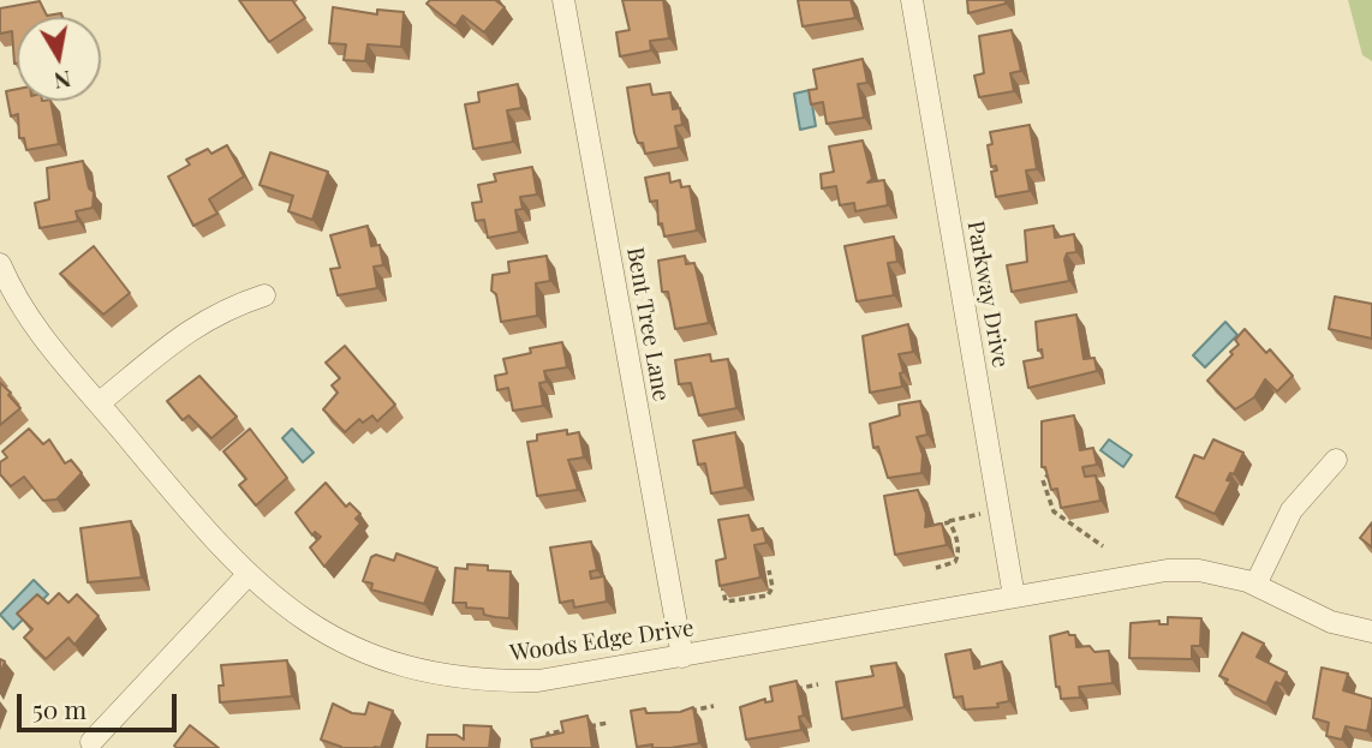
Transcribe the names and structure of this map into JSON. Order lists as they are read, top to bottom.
{
  "streets": {
    "street": ["Parkway Drive", "Bent Tree Lane", "Woods Edge Drive"]
  },
  "crossings": [
    ["Parkway Drive", "Woods Edge Drive"],
    ["Bent Tree Lane", "Woods Edge Drive"]
  ],
  "scale_bar": "50 m",
  "north": "bottom"
}
